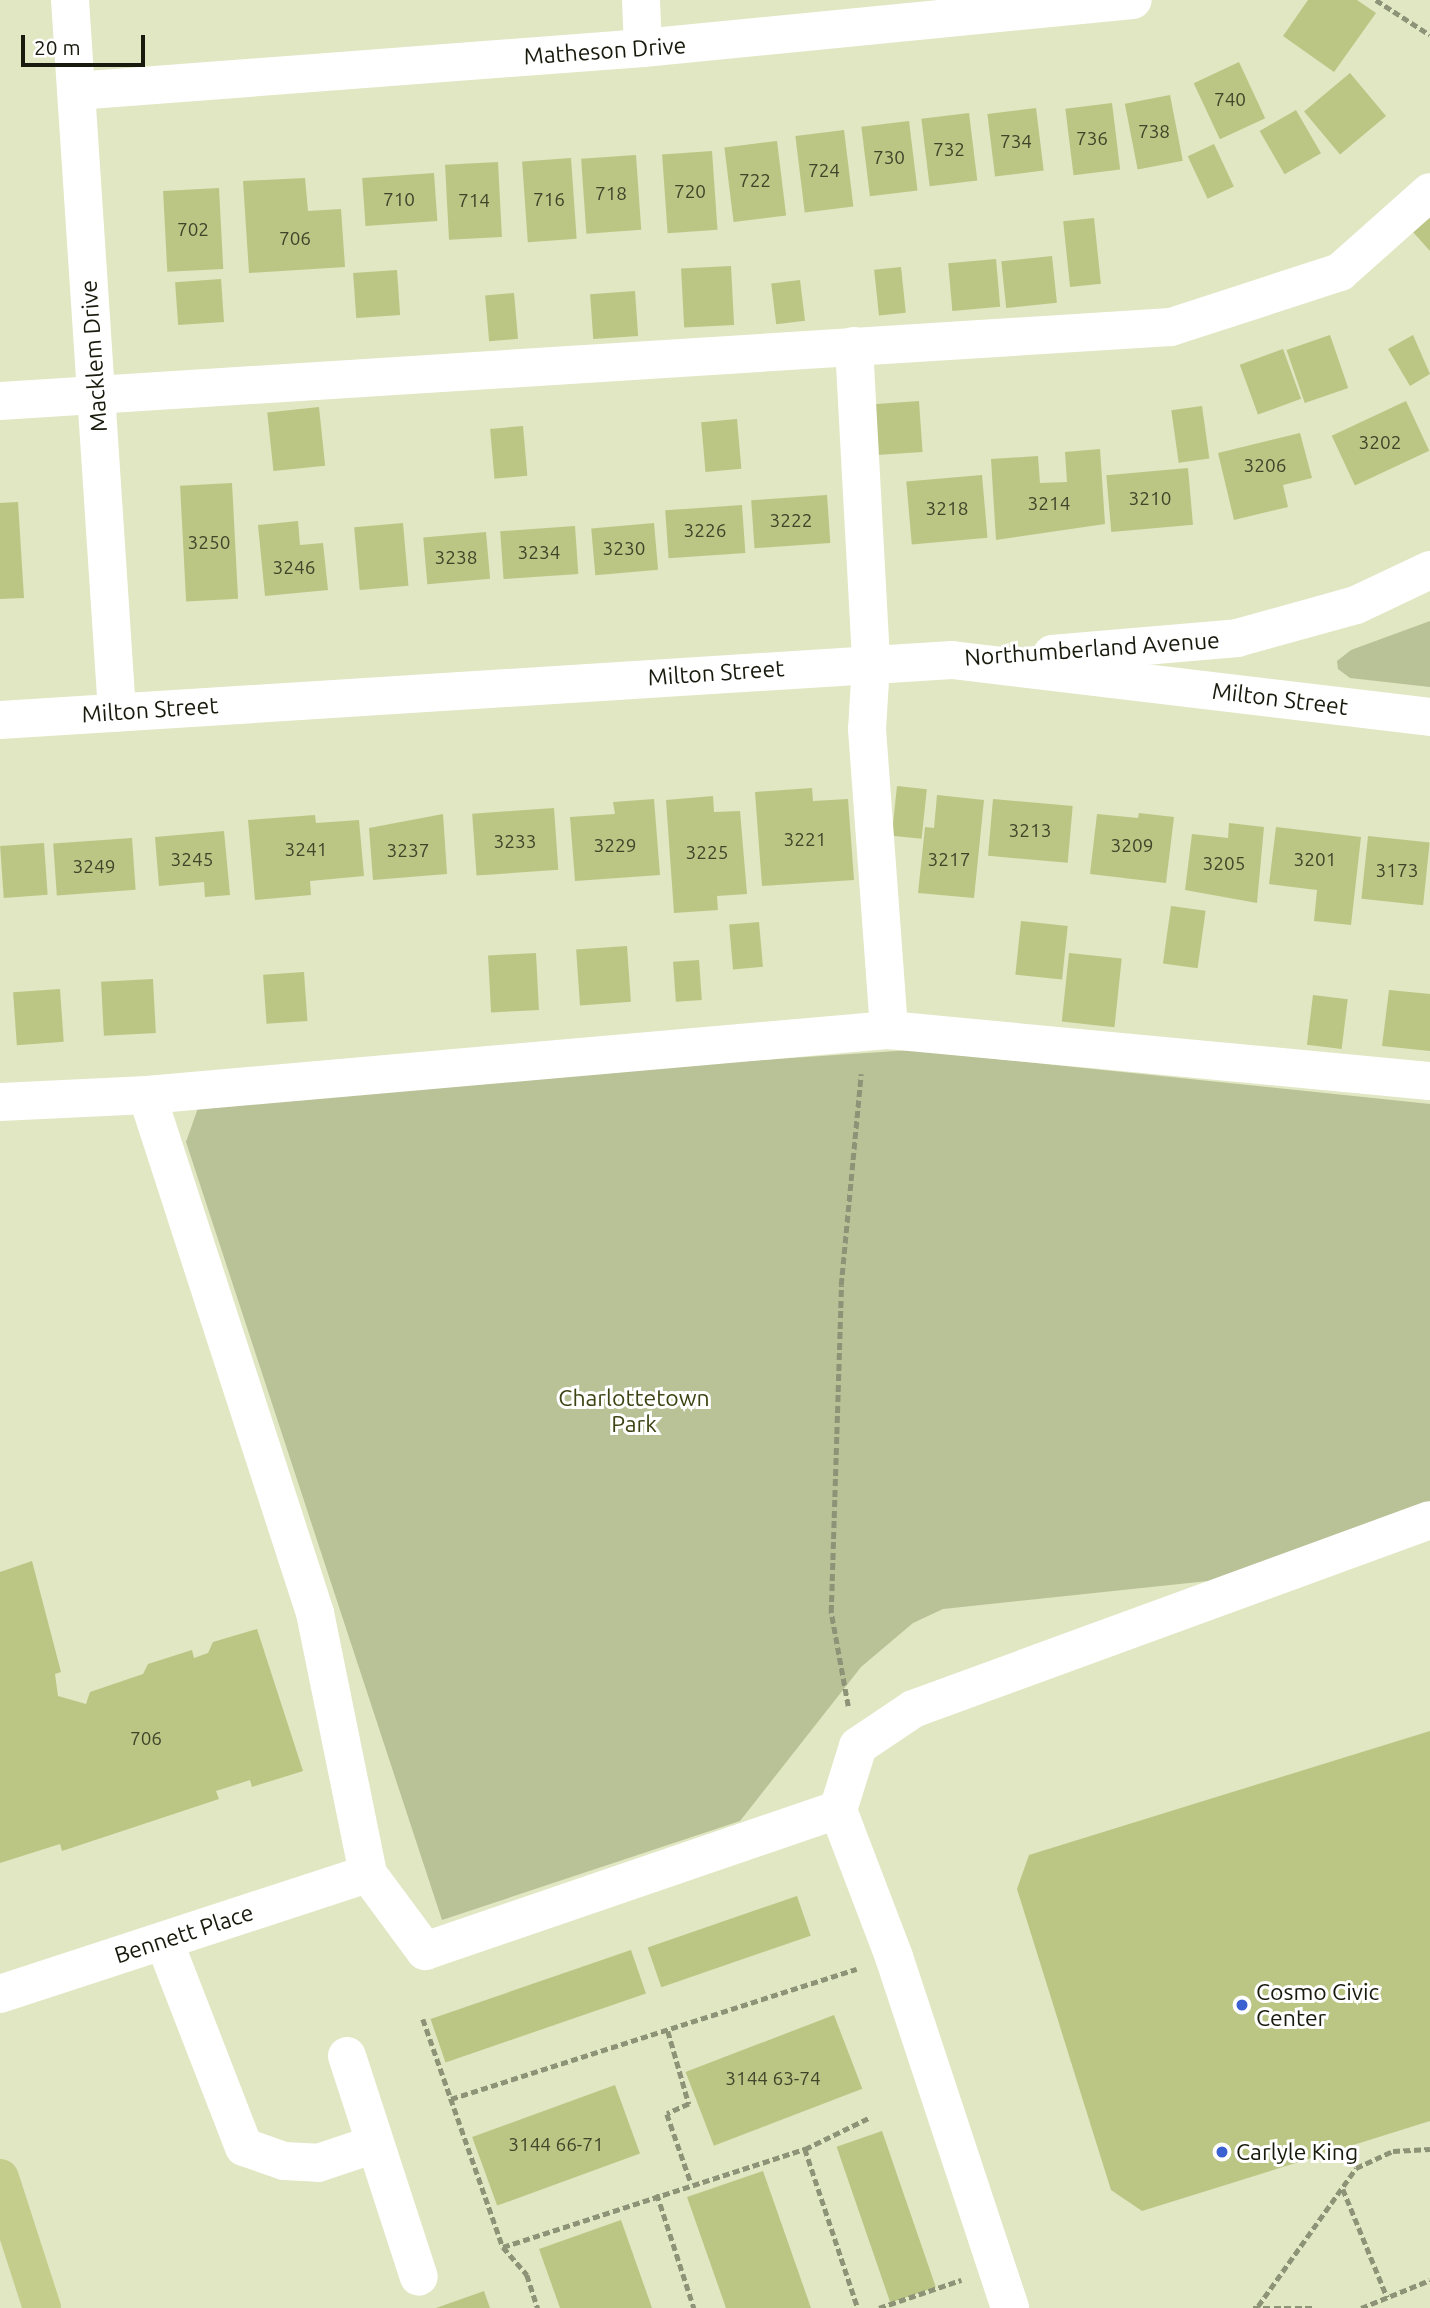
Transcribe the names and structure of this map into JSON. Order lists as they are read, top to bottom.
{
  "streets": {
    "street": [
      "Matheson Drive",
      "Macklem Drive",
      "Northumberland Avenue",
      "Milton Street",
      "Bennett Place"
    ]
  },
  "crossings": [
    ["Matheson Drive", "Macklem Drive"],
    ["Macklem Drive", "Milton Street"],
    ["Northumberland Avenue", "Milton Street"]
  ],
  "parks": ["Charlottetown Park"],
  "places": ["Cosmo Civic Center", "Carlyle King"],
  "house_numbers": [
    "740",
    "738",
    "736",
    "734",
    "732",
    "730",
    "724",
    "722",
    "720",
    "718",
    "710",
    "716",
    "714",
    "702",
    "706",
    "3202",
    "3206",
    "3210",
    "3214",
    "3218",
    "3222",
    "3226",
    "3250",
    "3230",
    "3234",
    "3238",
    "3246",
    "3213",
    "3221",
    "3233",
    "3229",
    "3209",
    "3241",
    "3237",
    "3225",
    "3245",
    "3217",
    "3201",
    "3205",
    "3249",
    "3173",
    "706",
    "3144 63-74",
    "3144 66-71"
  ],
  "scale_bar": "20 m"
}
